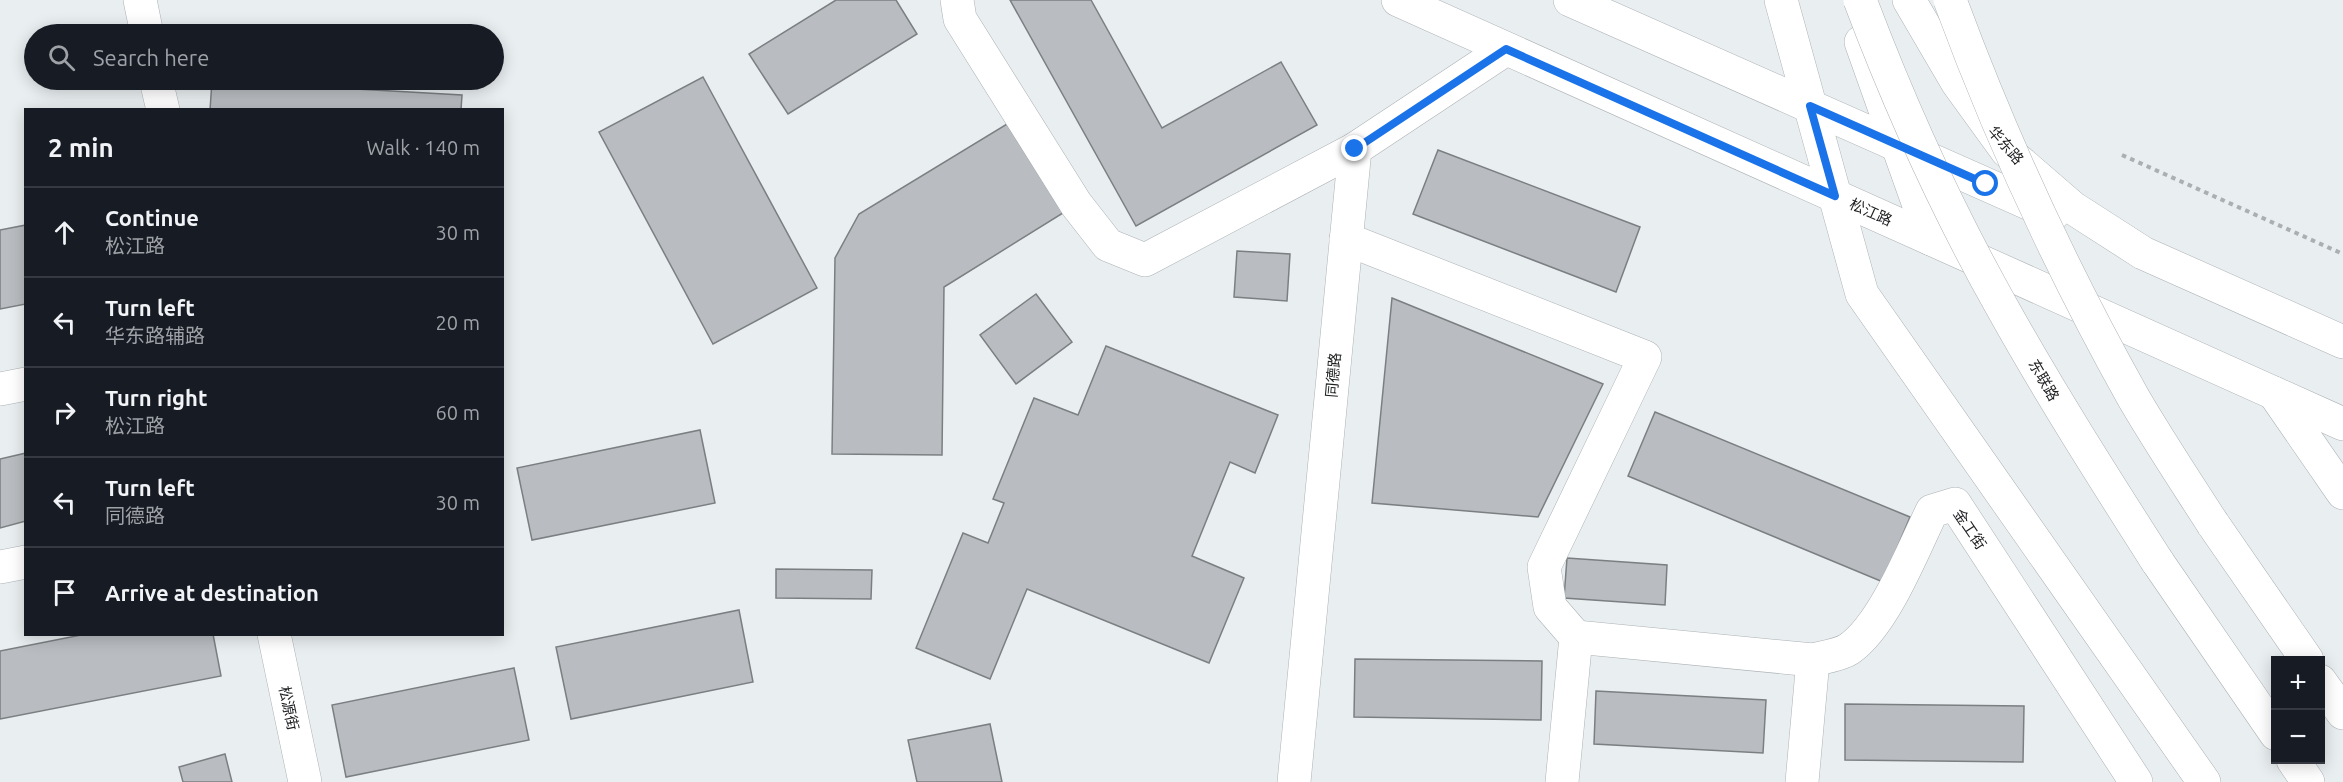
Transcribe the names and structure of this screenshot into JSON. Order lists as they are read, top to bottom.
{
  "streets": {
    "main road": [
      "华东路",
      "松江路",
      "同德路",
      "东联路",
      "金工街",
      "松源街"
    ]
  },
  "page": {
    "search": "Search here",
    "heading": ["2 min", "Walk · 140 m"],
    "list": [
      ["Continue", "松江路", "30 m"],
      ["Turn left", "华东路辅路", "20 m"],
      ["Turn right", "松江路", "60 m"],
      ["Turn left", "同德路", "30 m"],
      "Arrive at destination"
    ],
    "map_buttons": ["+", "−"]
  }
}
